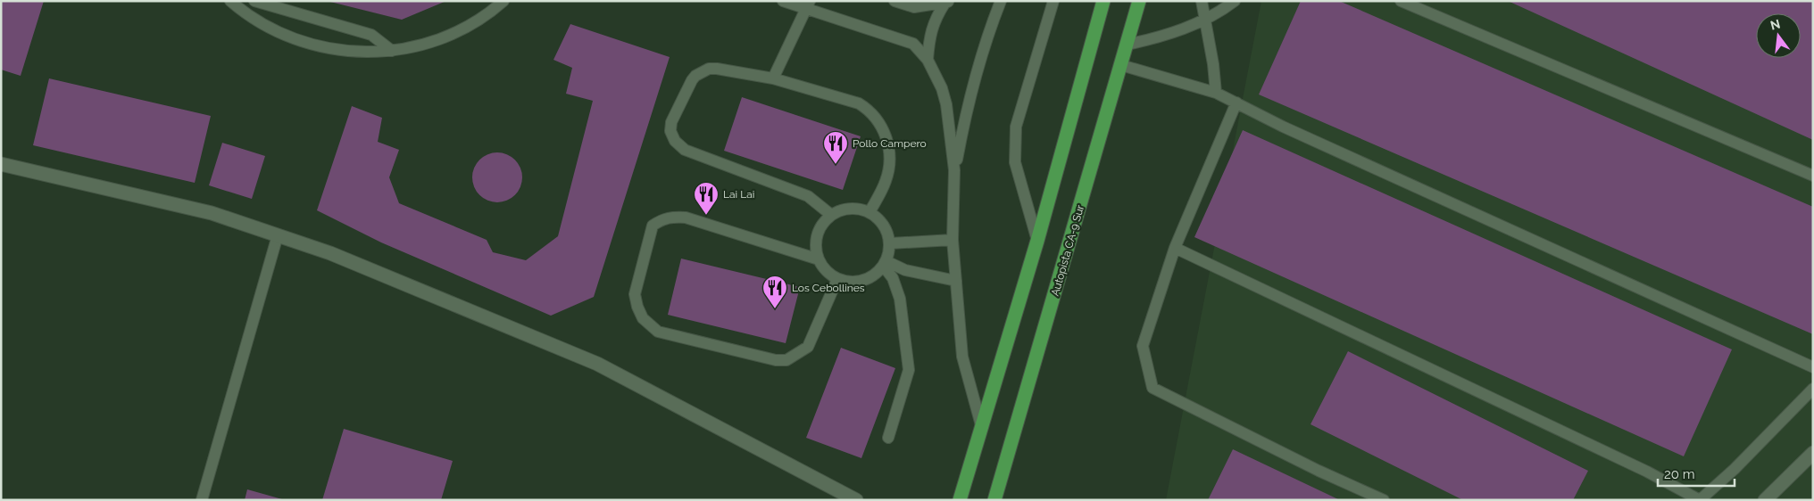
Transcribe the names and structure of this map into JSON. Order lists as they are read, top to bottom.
{
  "streets": {
    "highway": ["Autopista CA-9 Sur"]
  },
  "places": {
    "restaurant": ["Pollo Campero", "Lai Lai", "Los Cebollines"]
  },
  "scale_bar": "20 m",
  "north": "top"
}
